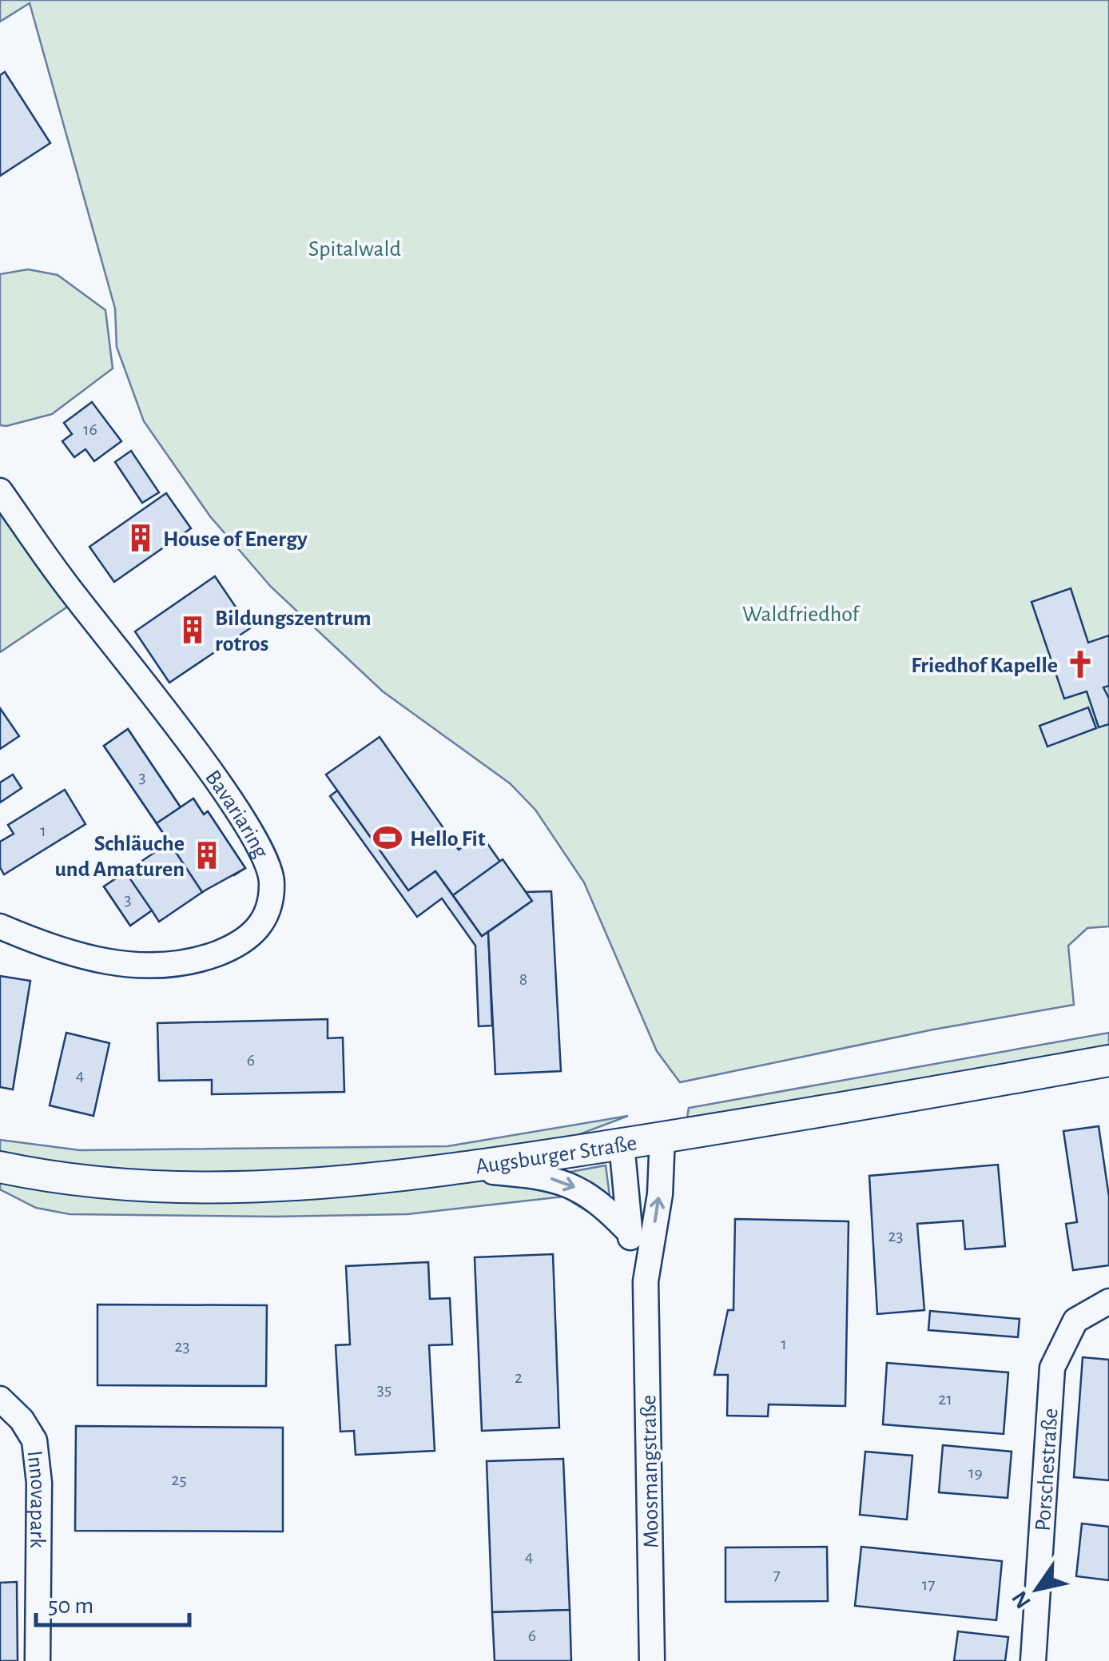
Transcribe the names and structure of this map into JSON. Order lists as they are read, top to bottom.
{
  "streets": {
    "main road": ["Augsburger Straße"],
    "street": [
      "Bavariaring",
      "Porschestraße",
      "Moosmangstraße",
      "Innovapark"
    ]
  },
  "crossings": [
    ["Augsburger Straße", "Moosmangstraße"]
  ],
  "parks": ["Spitalwald", "Waldfriedhof"],
  "places": {
    "building": ["House of Energy", "Bildungszentrum rotros", "Schläuche und Amaturen"],
    "church": ["Friedhof Kapelle"],
    "sports": ["Hello Fit"]
  },
  "house_numbers": [
    "16",
    "3",
    "1",
    "3",
    "8",
    "6",
    "4",
    "23",
    "1",
    "23",
    "2",
    "35",
    "21",
    "19",
    "25",
    "4",
    "7",
    "17",
    "6"
  ],
  "scale_bar": "50 m",
  "north": "bottom left"
}
